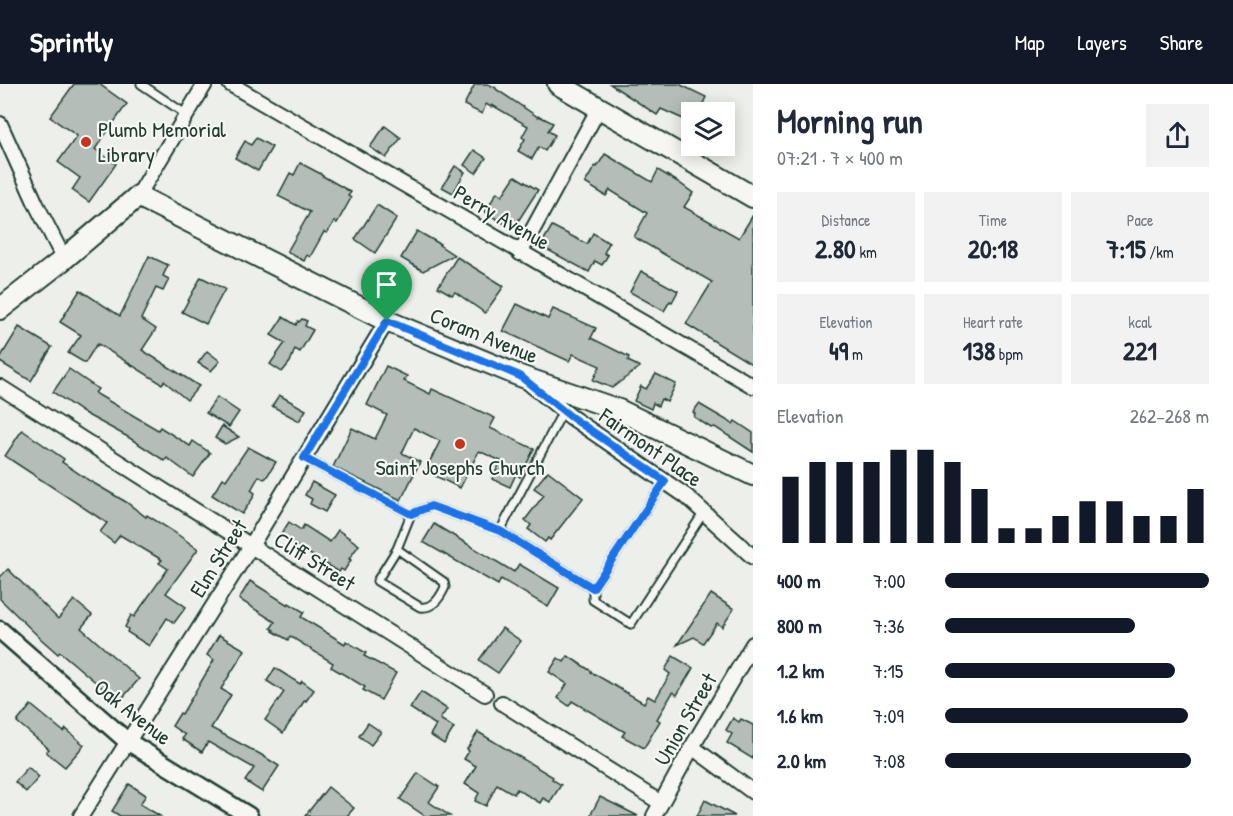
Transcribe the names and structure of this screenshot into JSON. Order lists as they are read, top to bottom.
{
  "streets": {
    "main road": ["Coram Avenue"],
    "street": [
      "Perry Avenue",
      "Fairmont Place",
      "Elm Street",
      "Cliff Street",
      "Oak Avenue",
      "Union Street"
    ]
  },
  "crossings": [
    ["Coram Avenue", "Fairmont Place"],
    ["Coram Avenue", "Elm Street"],
    ["Elm Street", "Cliff Street"],
    ["Elm Street", "Oak Avenue"]
  ],
  "places": ["Plumb Memorial Library", "Saint Josephs Church"],
  "page": {
    "header": "Sprintly",
    "nav": ["Map", "Layers", "Share"],
    "heading": ["Morning run", "07:21 · 7 × 400 m"],
    "stats": [
      ["Distance", "2.80 km"],
      ["Time", "20:18"],
      ["Pace", "7:15 /km"],
      ["Elevation", "49 m"],
      ["Heart rate", "138 bpm"],
      ["kcal", "221"]
    ],
    "chart": ["Elevation", "262–268 m"],
    "list": [
      {
        "name": "400 m",
        "note": "7:00"
      },
      {
        "name": "800 m",
        "note": "7:36"
      },
      {
        "name": "1.2 km",
        "note": "7:15"
      },
      {
        "name": "1.6 km",
        "note": "7:09"
      },
      {
        "name": "2.0 km",
        "note": "7:08"
      }
    ]
  }
}
